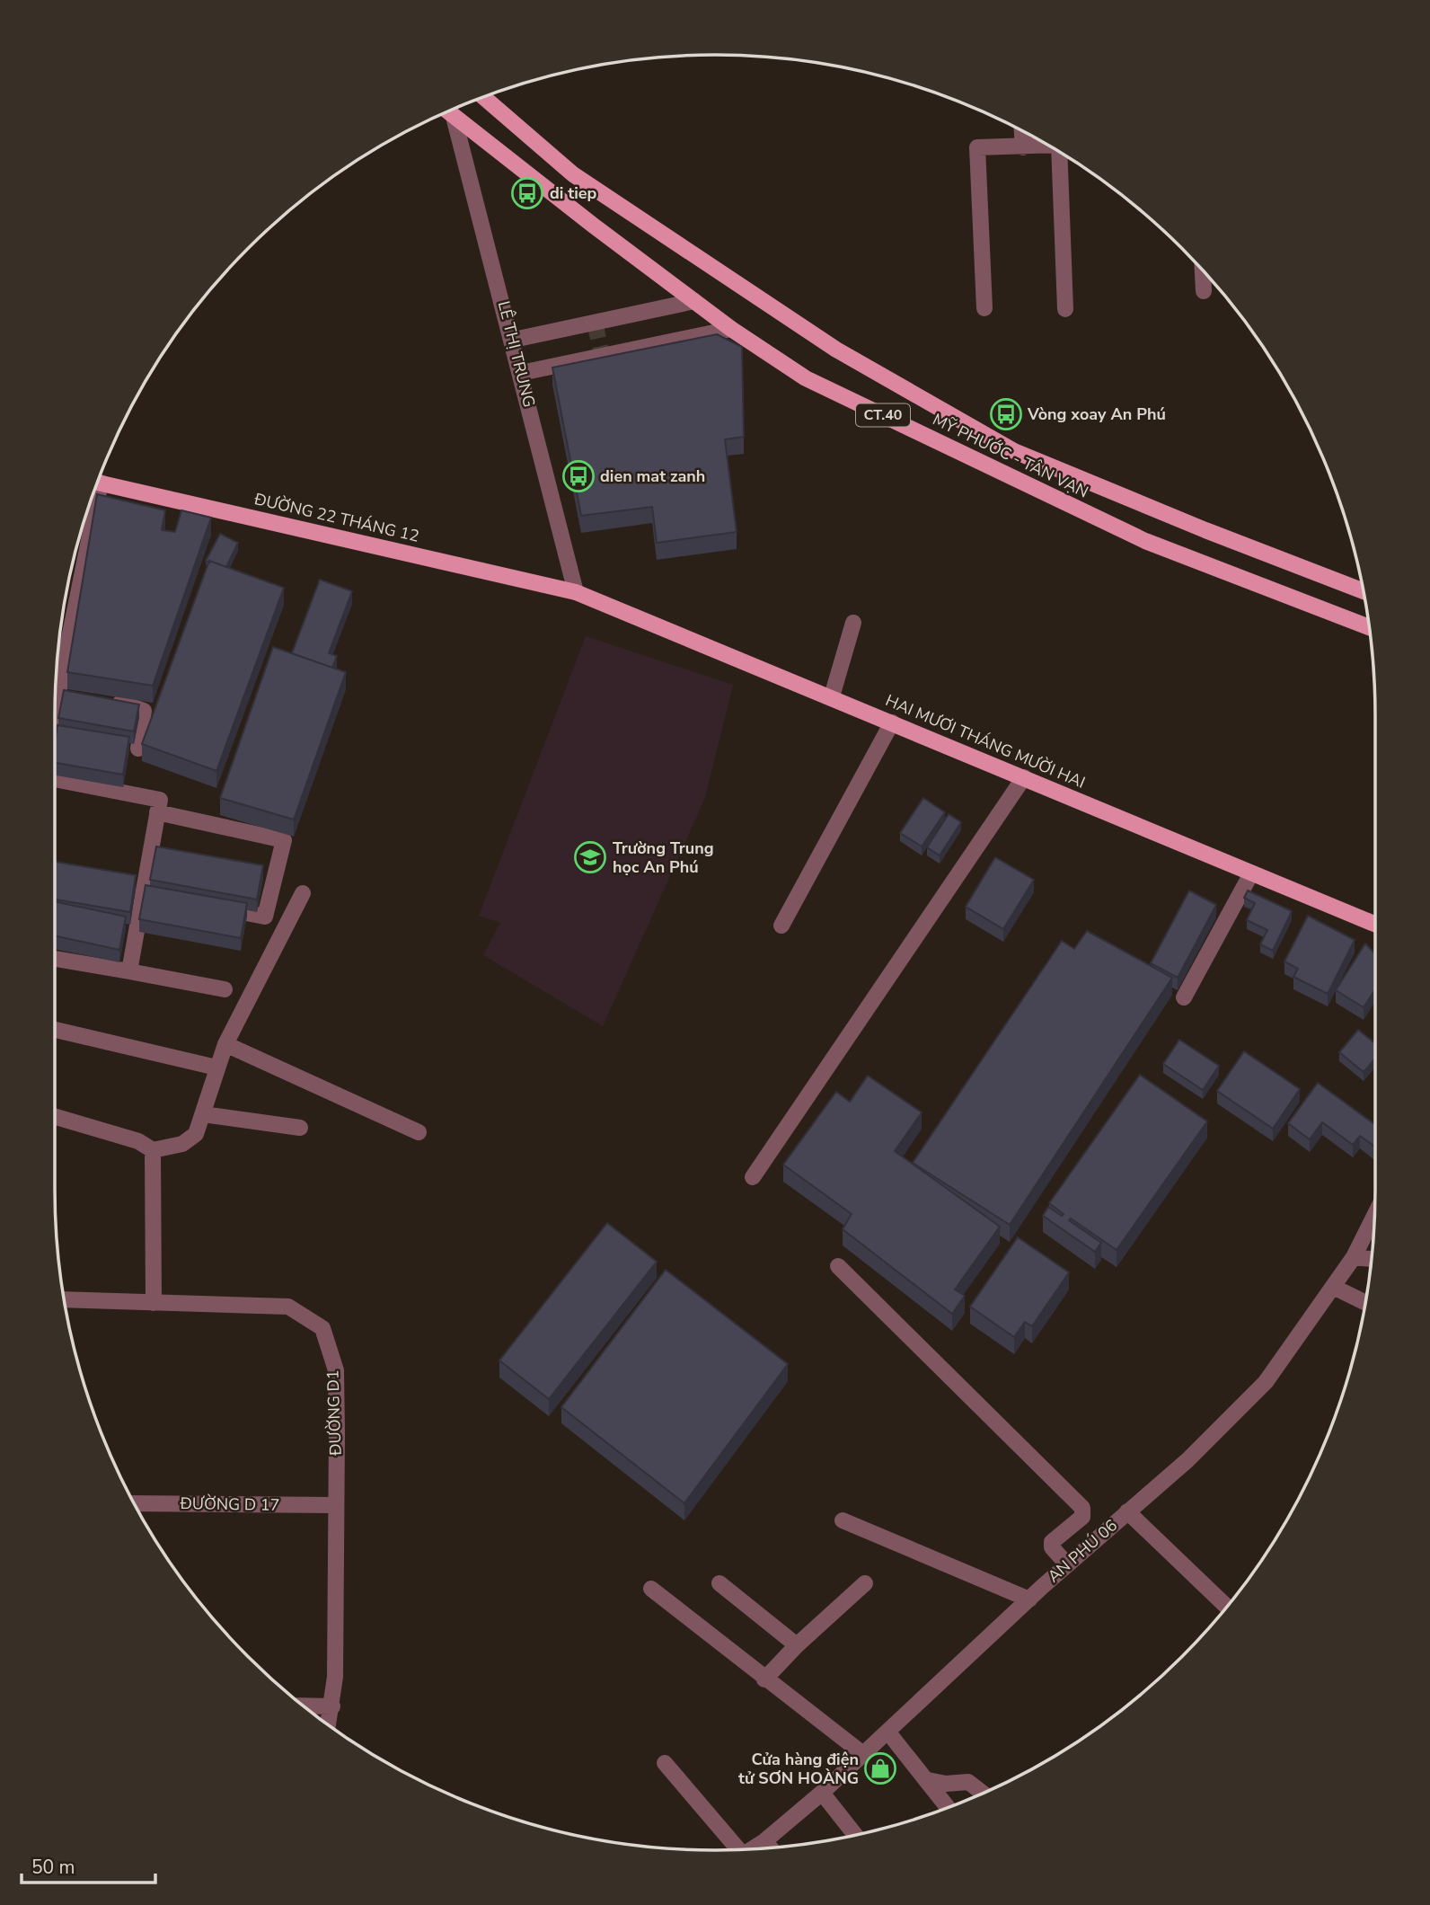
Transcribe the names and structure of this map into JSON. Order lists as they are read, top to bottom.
{
  "streets": {
    "main road": [
      "CT.40",
      "MỸ PHƯỚC - TÂN VẠN",
      "ĐƯỜNG 22 THÁNG 12",
      "HAI MƯƠI THÁNG MƯỜI HAI"
    ],
    "street": [
      "LÊ THỊ TRUNG",
      "ĐƯỜNG D1",
      "ĐƯỜNG D 17",
      "AN PHÚ 06"
    ]
  },
  "crossings": [
    ["LÊ THỊ TRUNG", "MỸ PHƯỚC - TÂN VẠN"],
    ["LÊ THỊ TRUNG", "ĐƯỜNG 22 THÁNG 12"],
    ["LÊ THỊ TRUNG", "HAI MƯƠI THÁNG MƯỜI HAI"],
    ["ĐƯỜNG 22 THÁNG 12", "HAI MƯƠI THÁNG MƯỜI HAI"],
    ["ĐƯỜNG D1", "ĐƯỜNG D 17"]
  ],
  "places": {
    "bus stop": ["di tiep", "Vòng xoay An Phú", "dien mat zanh"],
    "school or university": ["Trường Trung học An Phú"],
    "shop": ["Cửa hàng điện tử SƠN HOÀNG"]
  },
  "scale_bar": "50 m"
}
